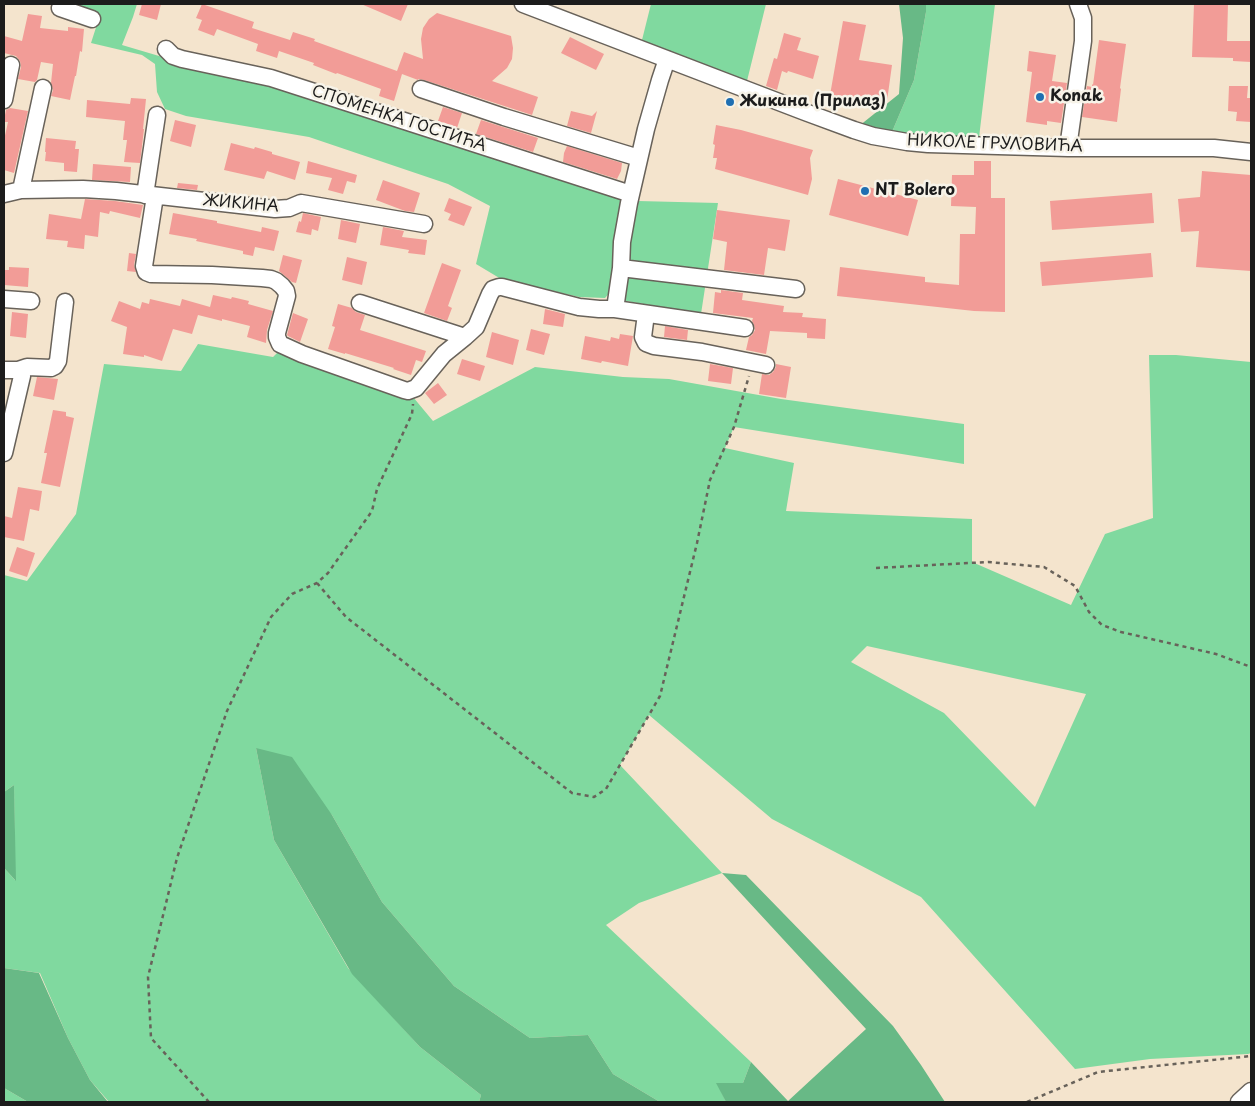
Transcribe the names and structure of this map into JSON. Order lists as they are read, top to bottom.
{
  "streets": {
    "street": ["СПОМЕНКА ГОСТИЋА", "НИКОЛЕ ГРУЛОВИЋА", "ЖИКИНА"]
  },
  "places": ["Konak", "Жикина (Прилаз)", "NT Bolero"]
}
